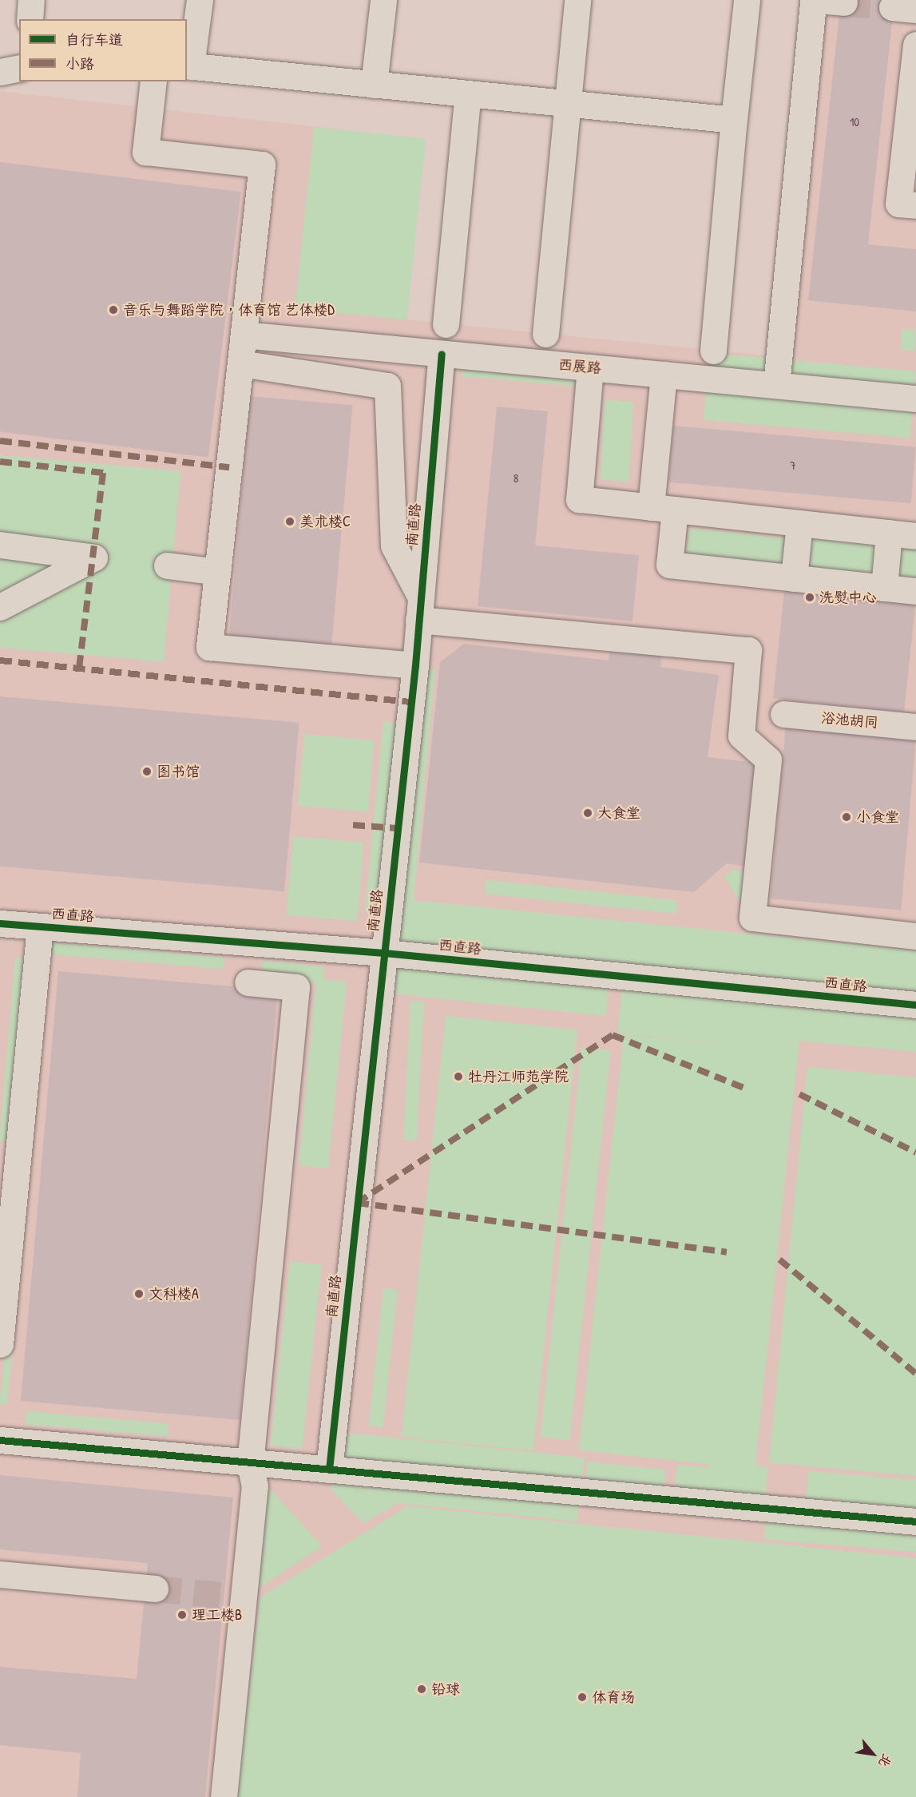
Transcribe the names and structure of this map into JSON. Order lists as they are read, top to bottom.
{
  "streets": {
    "street": [
      "西展路",
      "南直路",
      "浴池胡同",
      "西直路"
    ]
  },
  "crossings": [
    ["西展路", "南直路"],
    ["南直路", "西直路"]
  ],
  "places": [
    "音乐与舞蹈学院，体育馆 艺体楼D",
    "美术楼C",
    "洗熨中心",
    "图书馆",
    "大食堂",
    "小食堂",
    "牡丹江师范学院",
    "文科楼A",
    "理工楼B",
    "铅球",
    "体育场"
  ],
  "house_numbers": ["10", "7", "8"],
  "legend": ["自行车道", "小路"],
  "north": "bottom right"
}
